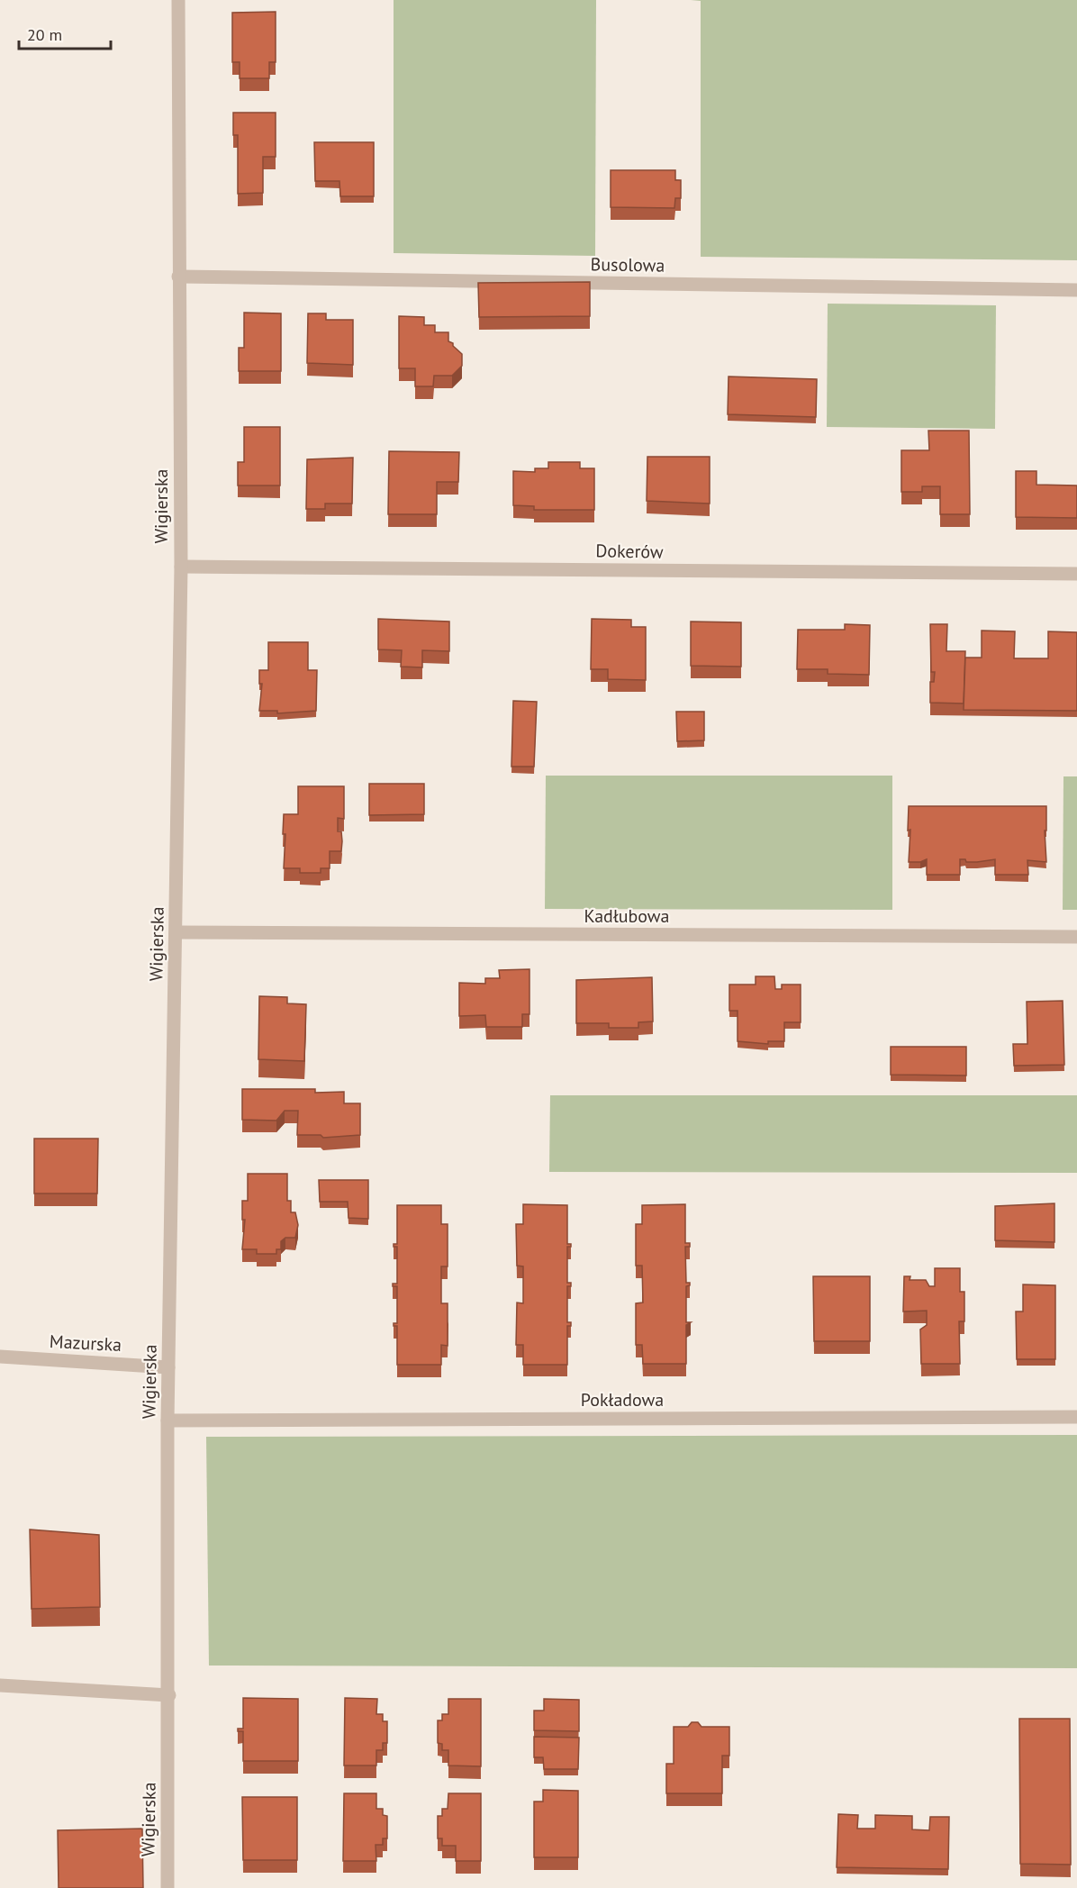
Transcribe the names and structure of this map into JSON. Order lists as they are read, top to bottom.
{
  "streets": {
    "street": [
      "Busolowa",
      "Wigierska",
      "Dokerów",
      "Kadłubowa",
      "Mazurska",
      "Pokładowa"
    ]
  },
  "crossings": [
    ["Busolowa", "Wigierska"],
    ["Wigierska", "Dokerów"],
    ["Wigierska", "Kadłubowa"],
    ["Wigierska", "Mazurska"],
    ["Wigierska", "Pokładowa"]
  ],
  "scale_bar": "20 m"
}
